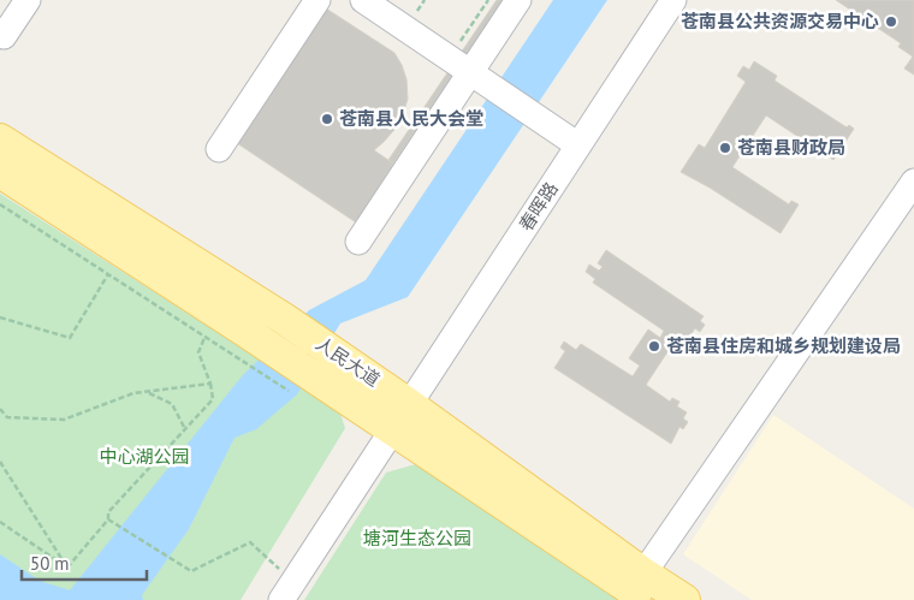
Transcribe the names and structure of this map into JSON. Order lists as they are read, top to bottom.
{
  "streets": {
    "main road": ["人民大道"],
    "street": ["春晖路"]
  },
  "crossings": [
    ["春晖路", "人民大道"]
  ],
  "parks": ["中心湖公园", "塘河生态公园"],
  "places": [
    "苍南县公共资源交易中心",
    "苍南县人民大会堂",
    "苍南县财政局",
    "苍南县住房和城乡规划建设局"
  ],
  "scale_bar": "50 m"
}
